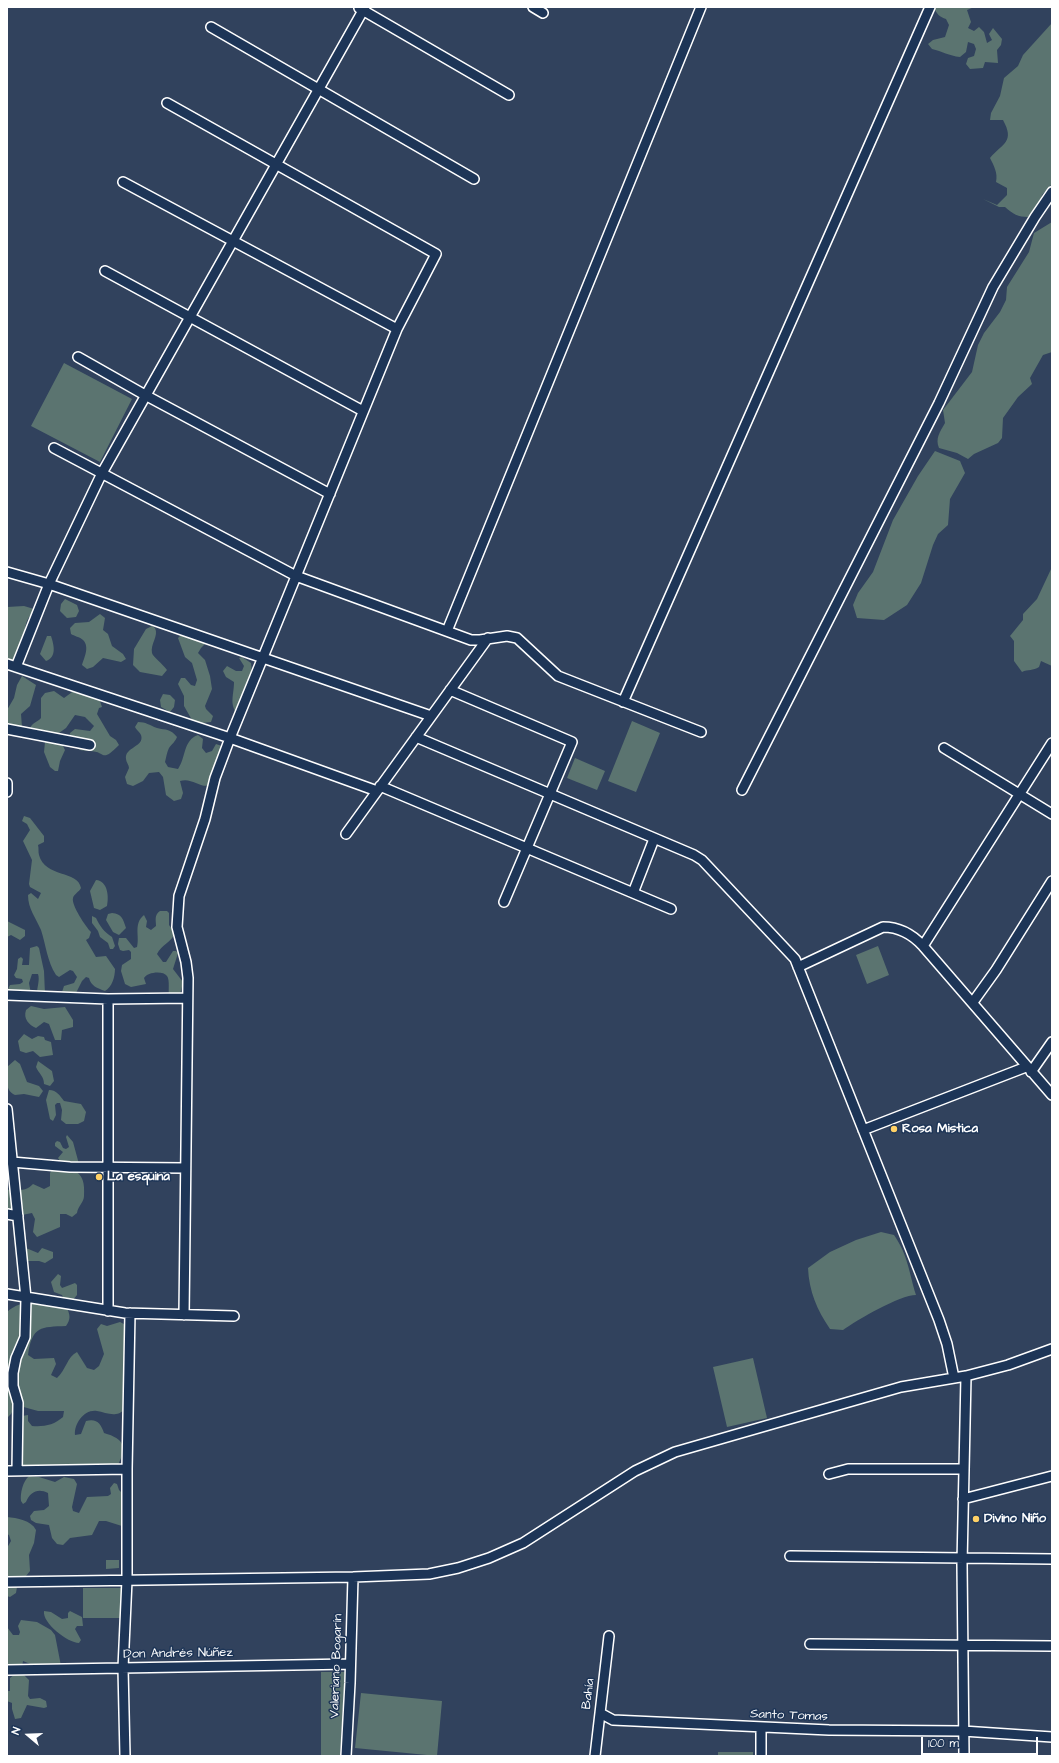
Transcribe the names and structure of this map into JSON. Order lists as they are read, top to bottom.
{
  "streets": {
    "street": [
      "Don Andrés Núñez",
      "Valeriano Bogarín",
      "Bahía",
      "Santo Tomas"
    ]
  },
  "crossings": [
    ["Don Andrés Núñez", "Valeriano Bogarín"],
    ["Bahía", "Santo Tomas"]
  ],
  "places": ["Rosa Mistica", "La esquina", "Divino Niño"],
  "scale_bar": "100 m",
  "north": "left"
}
